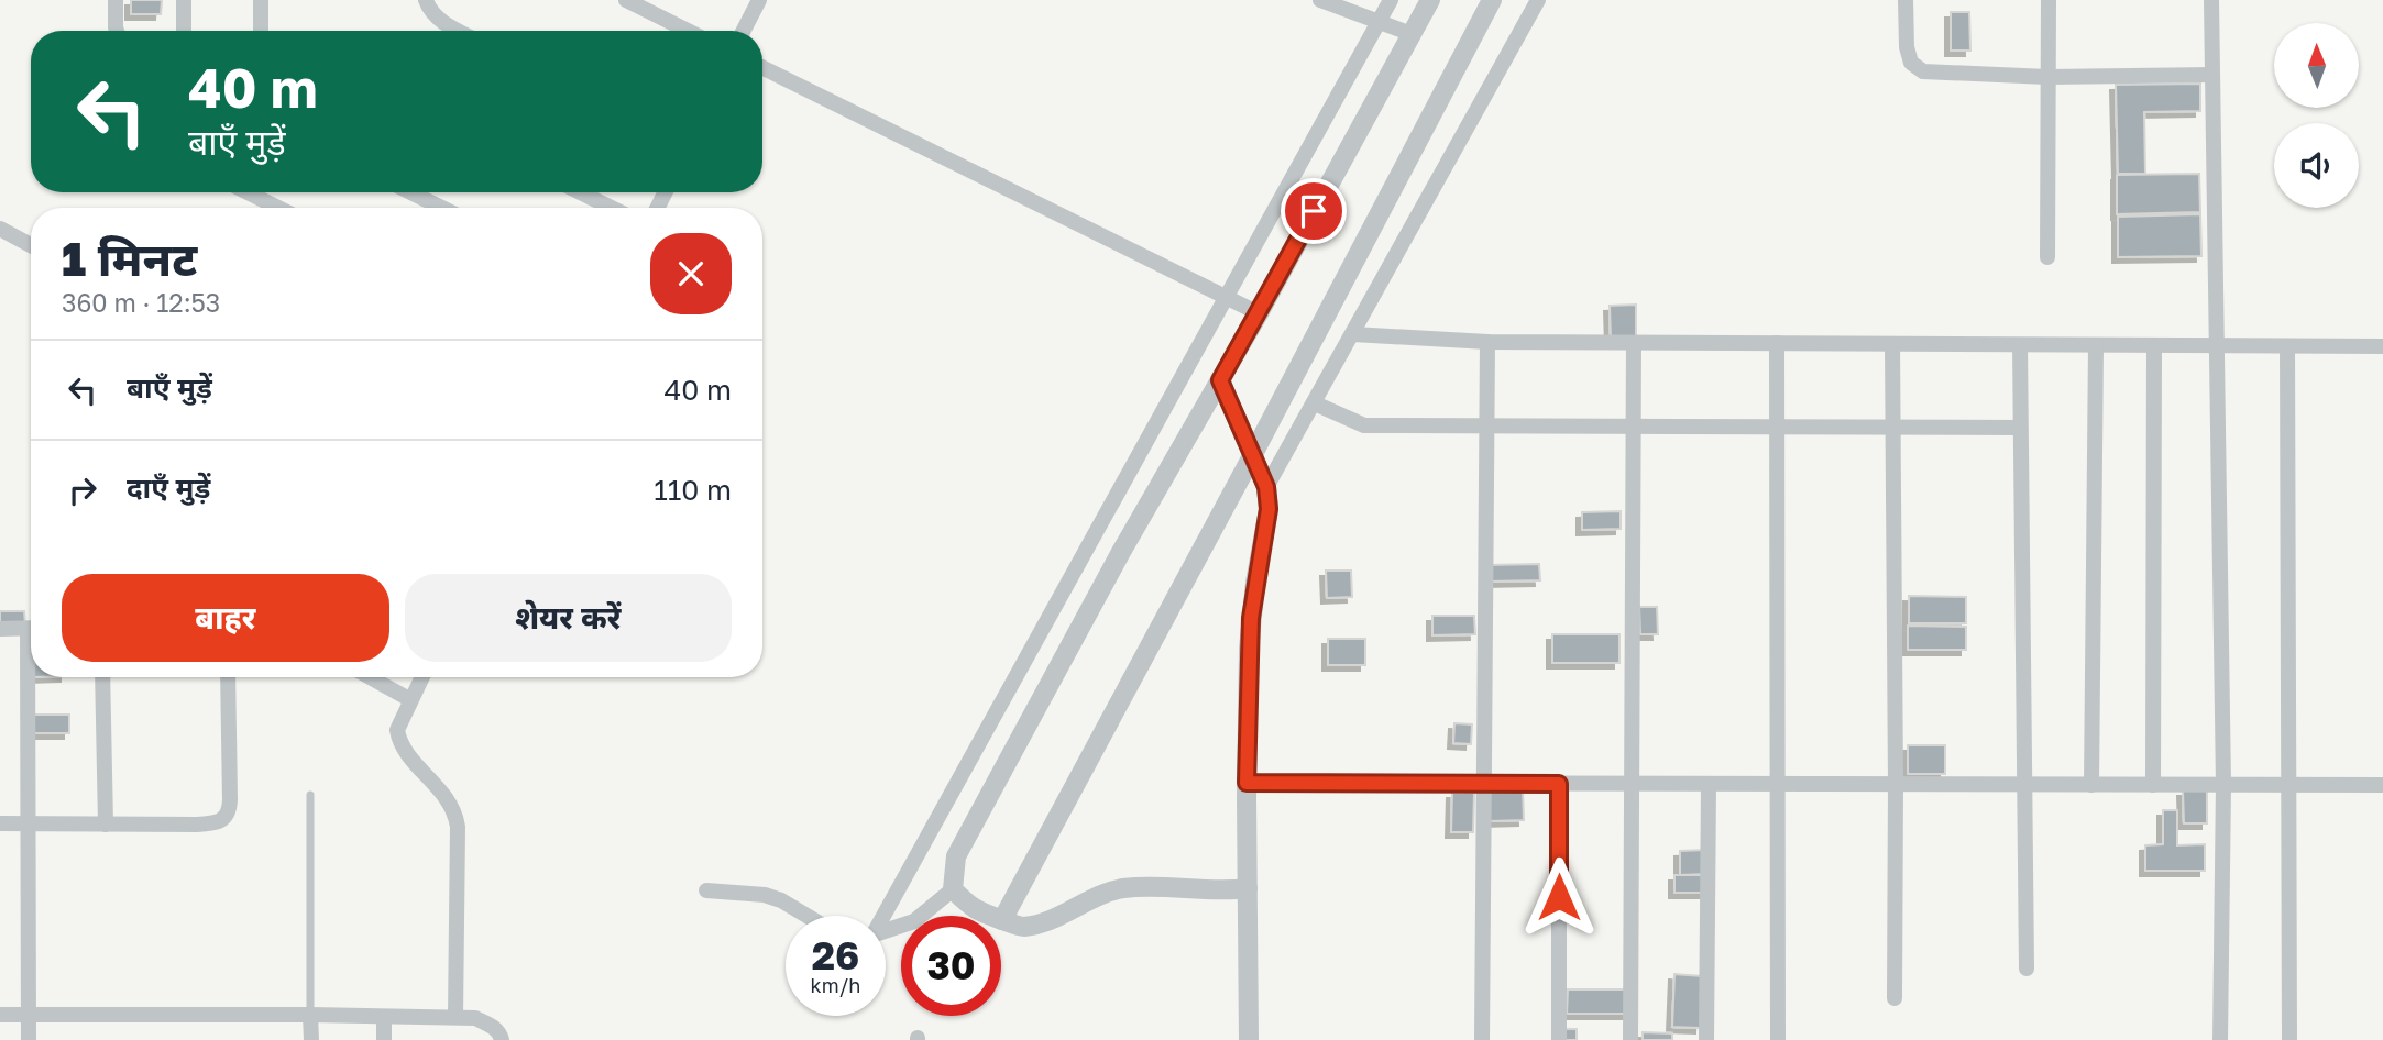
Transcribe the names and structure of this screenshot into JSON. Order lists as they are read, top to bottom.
{
  "north": "top",
  "page": {
    "turn": ["40 m", "बाएँ मुड़ें"],
    "heading": ["1 मिनट", "360 m · 12:53"],
    "list": [
      {
        "name": "बाएँ मुड़ें",
        "value": "40 m"
      },
      {
        "name": "दाएँ मुड़ें",
        "value": "110 m"
      }
    ],
    "buttons": ["बाहर", "शेयर करें"],
    "speed": "26 km/h",
    "limit": "30"
  }
}
